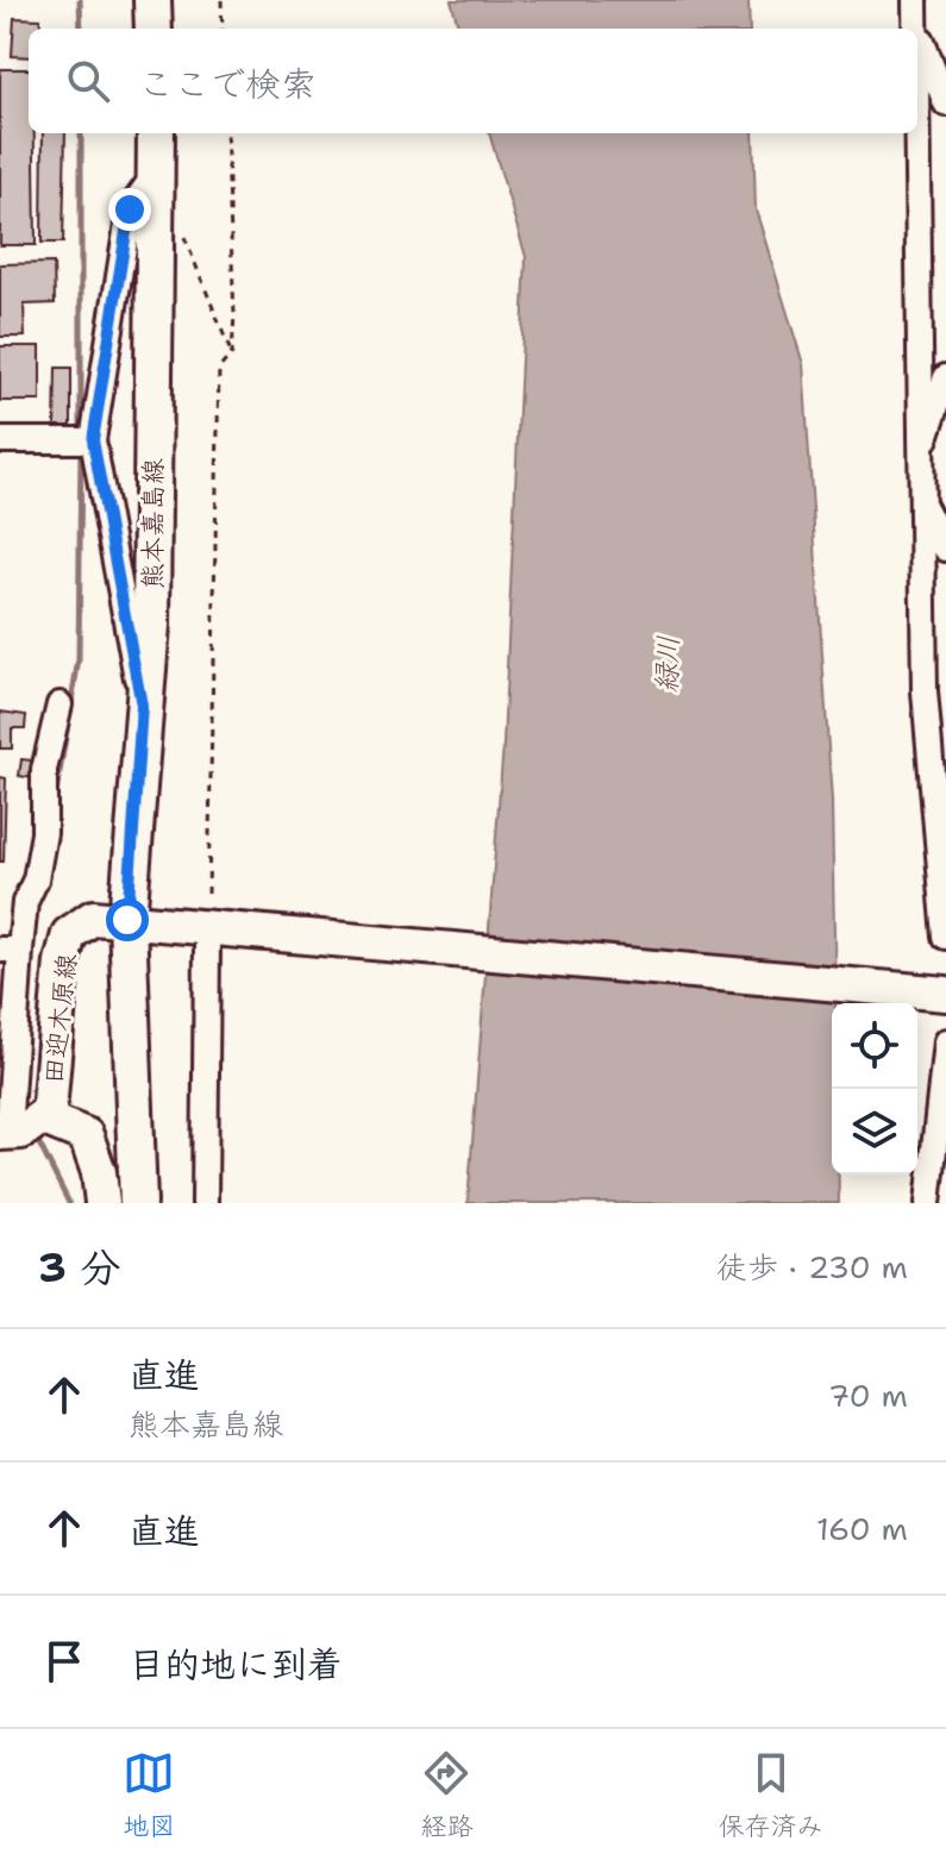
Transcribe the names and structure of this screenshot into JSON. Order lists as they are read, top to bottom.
{
  "streets": {
    "main road": ["熊本嘉島線"],
    "street": ["田迎木原線"]
  },
  "crossings": [
    ["熊本嘉島線", "田迎木原線"]
  ],
  "water": ["緑川"],
  "page": {
    "search": "ここで検索",
    "heading": ["3 分", "徒歩 · 230 m"],
    "list": [
      ["直進", "熊本嘉島線", "70 m"],
      ["直進", "160 m"],
      "目的地に到着"
    ],
    "nav": ["地図", "経路", "保存済み"]
  }
}
